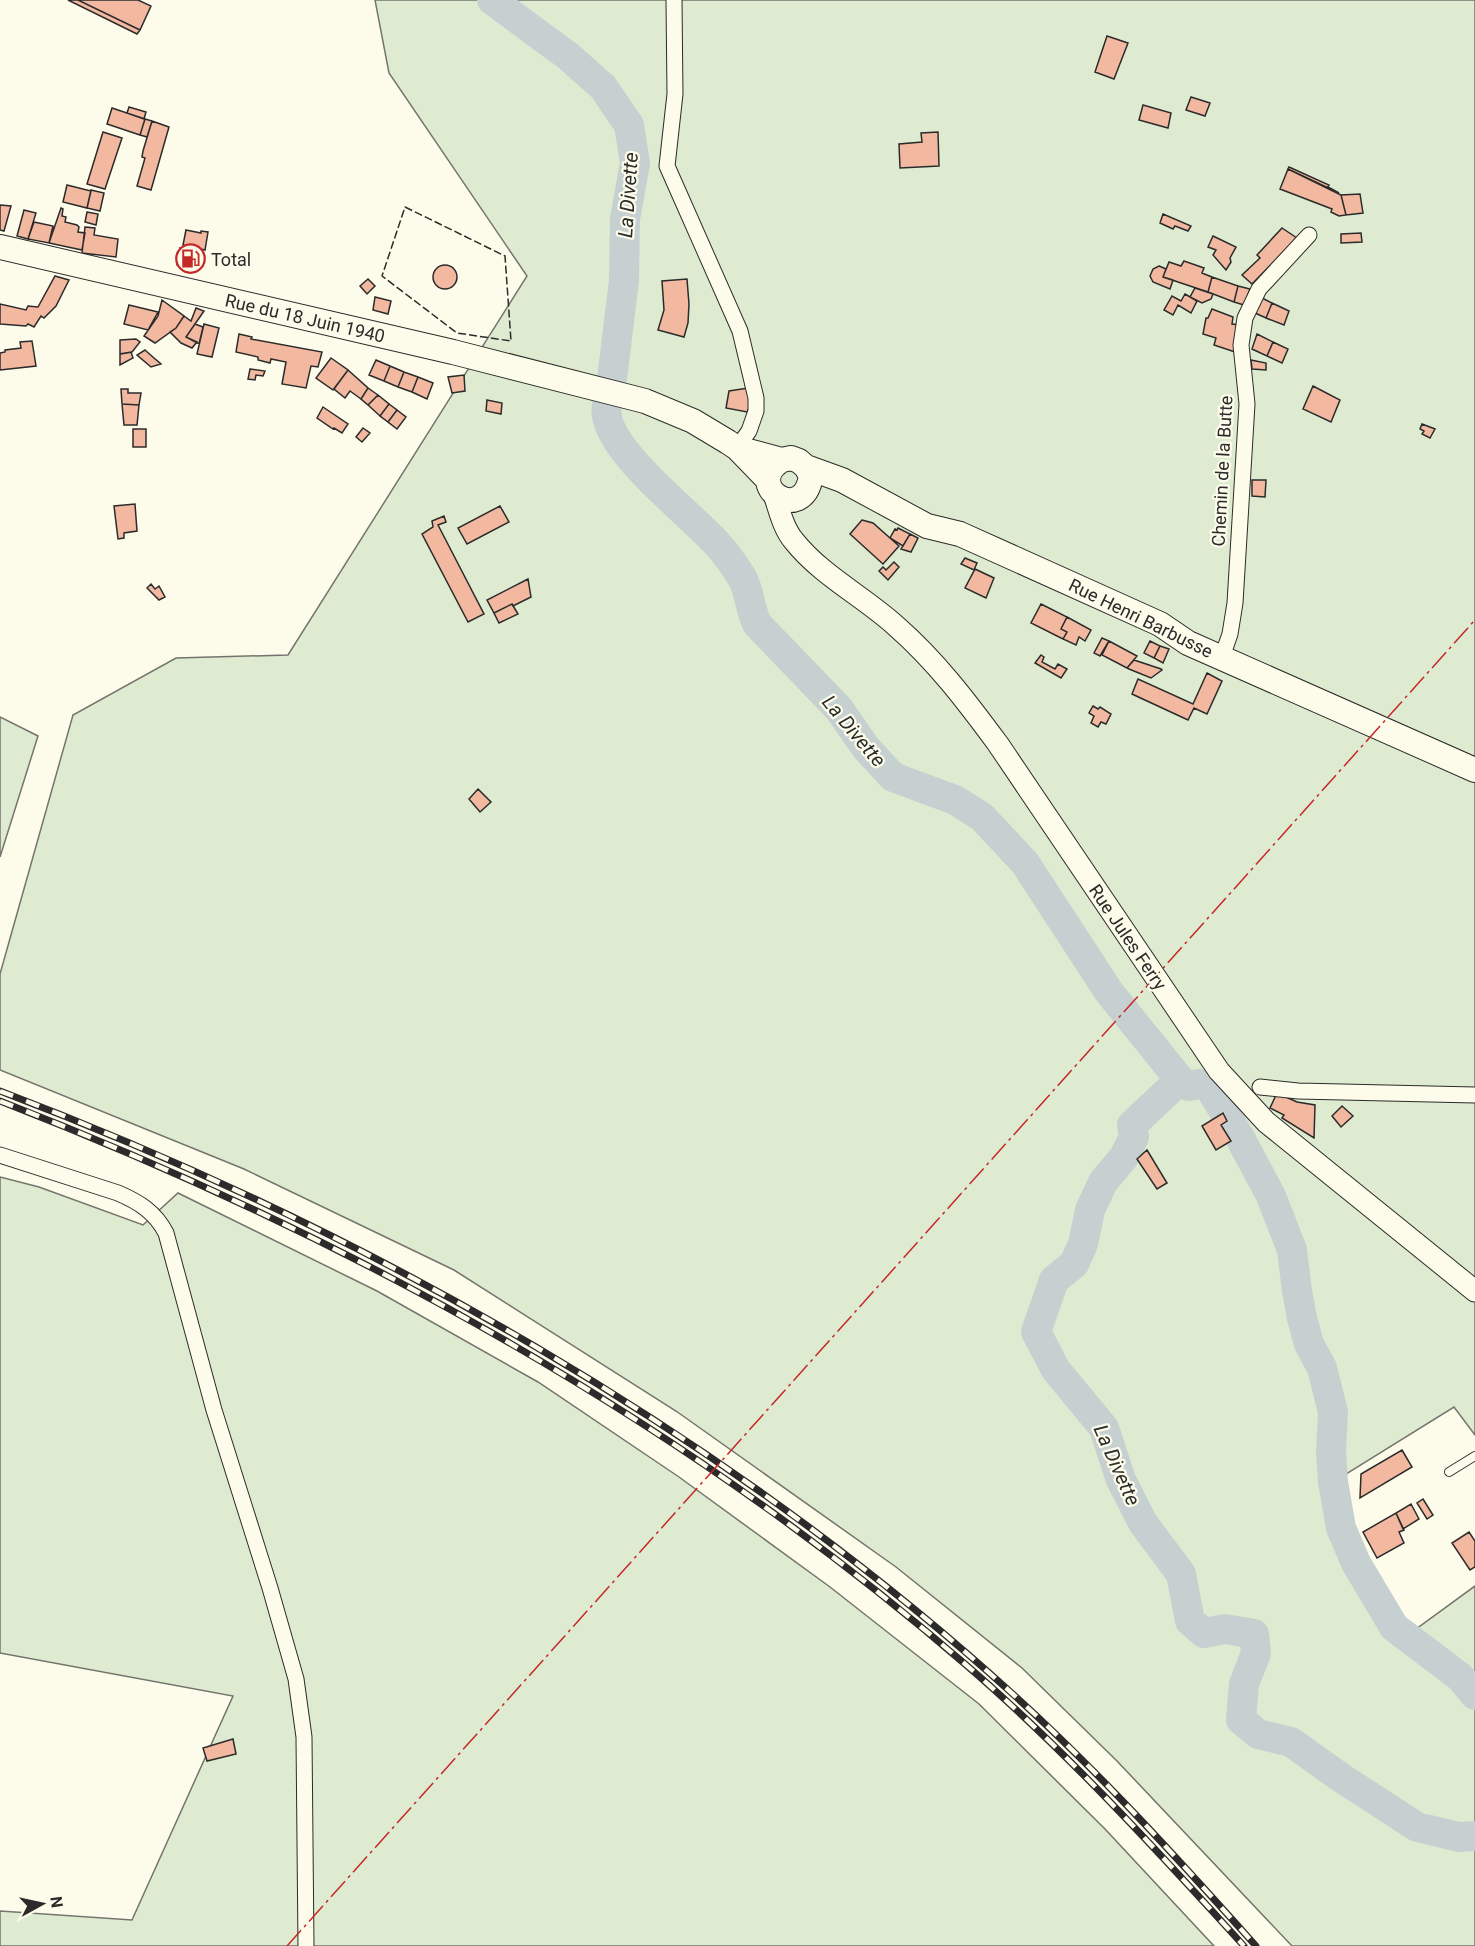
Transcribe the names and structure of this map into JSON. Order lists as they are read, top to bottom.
{
  "streets": {
    "main road": ["Rue du 18 Juin 1940", "Rue Henri Barbusse", "Rue Jules Ferry"],
    "street": ["Chemin de la Butte"]
  },
  "crossings": [
    ["Chemin de la Butte", "Rue Henri Barbusse"],
    ["Rue Henri Barbusse", "Rue Jules Ferry"]
  ],
  "water": ["La Divette"],
  "places": {
    "fuel station": ["Total"]
  },
  "north": "right"
}
